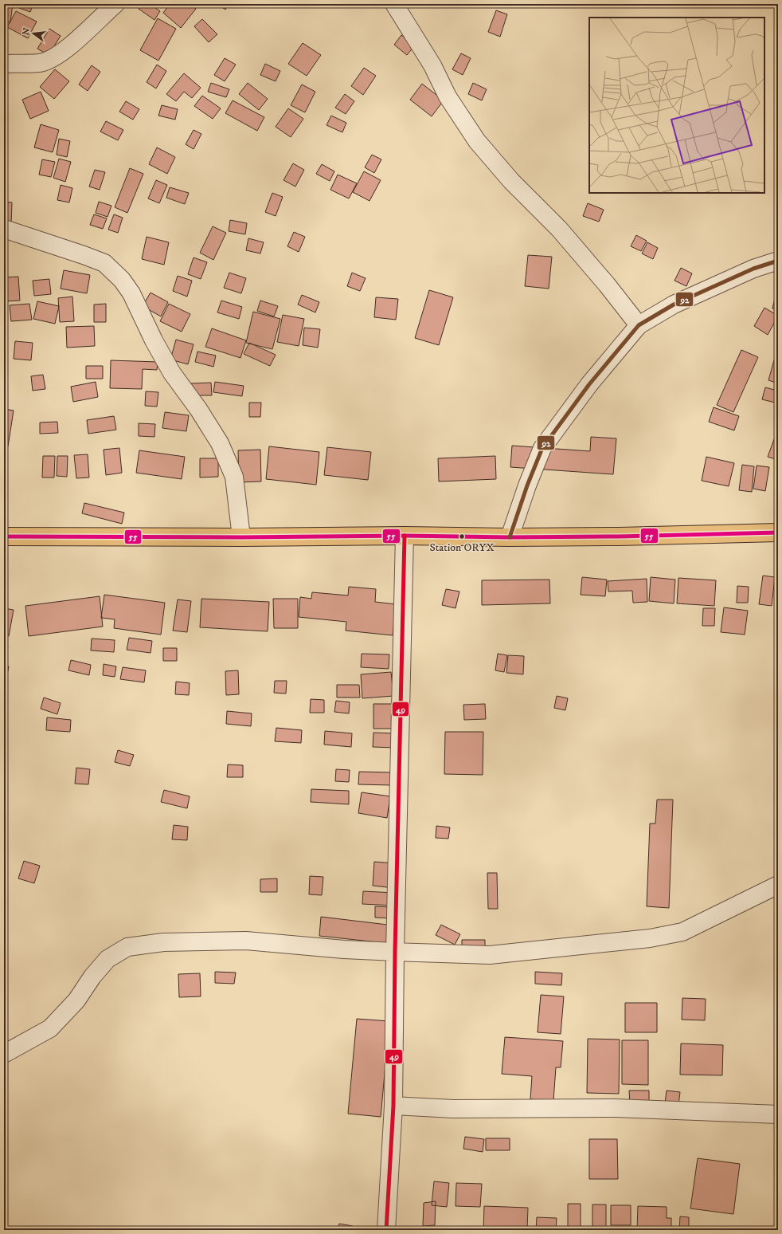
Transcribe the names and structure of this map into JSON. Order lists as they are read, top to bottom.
{
  "places": ["Station ORYX"],
  "lines": ["transit line 92", "transit line 55", "transit line 49"],
  "north": "left"
}
